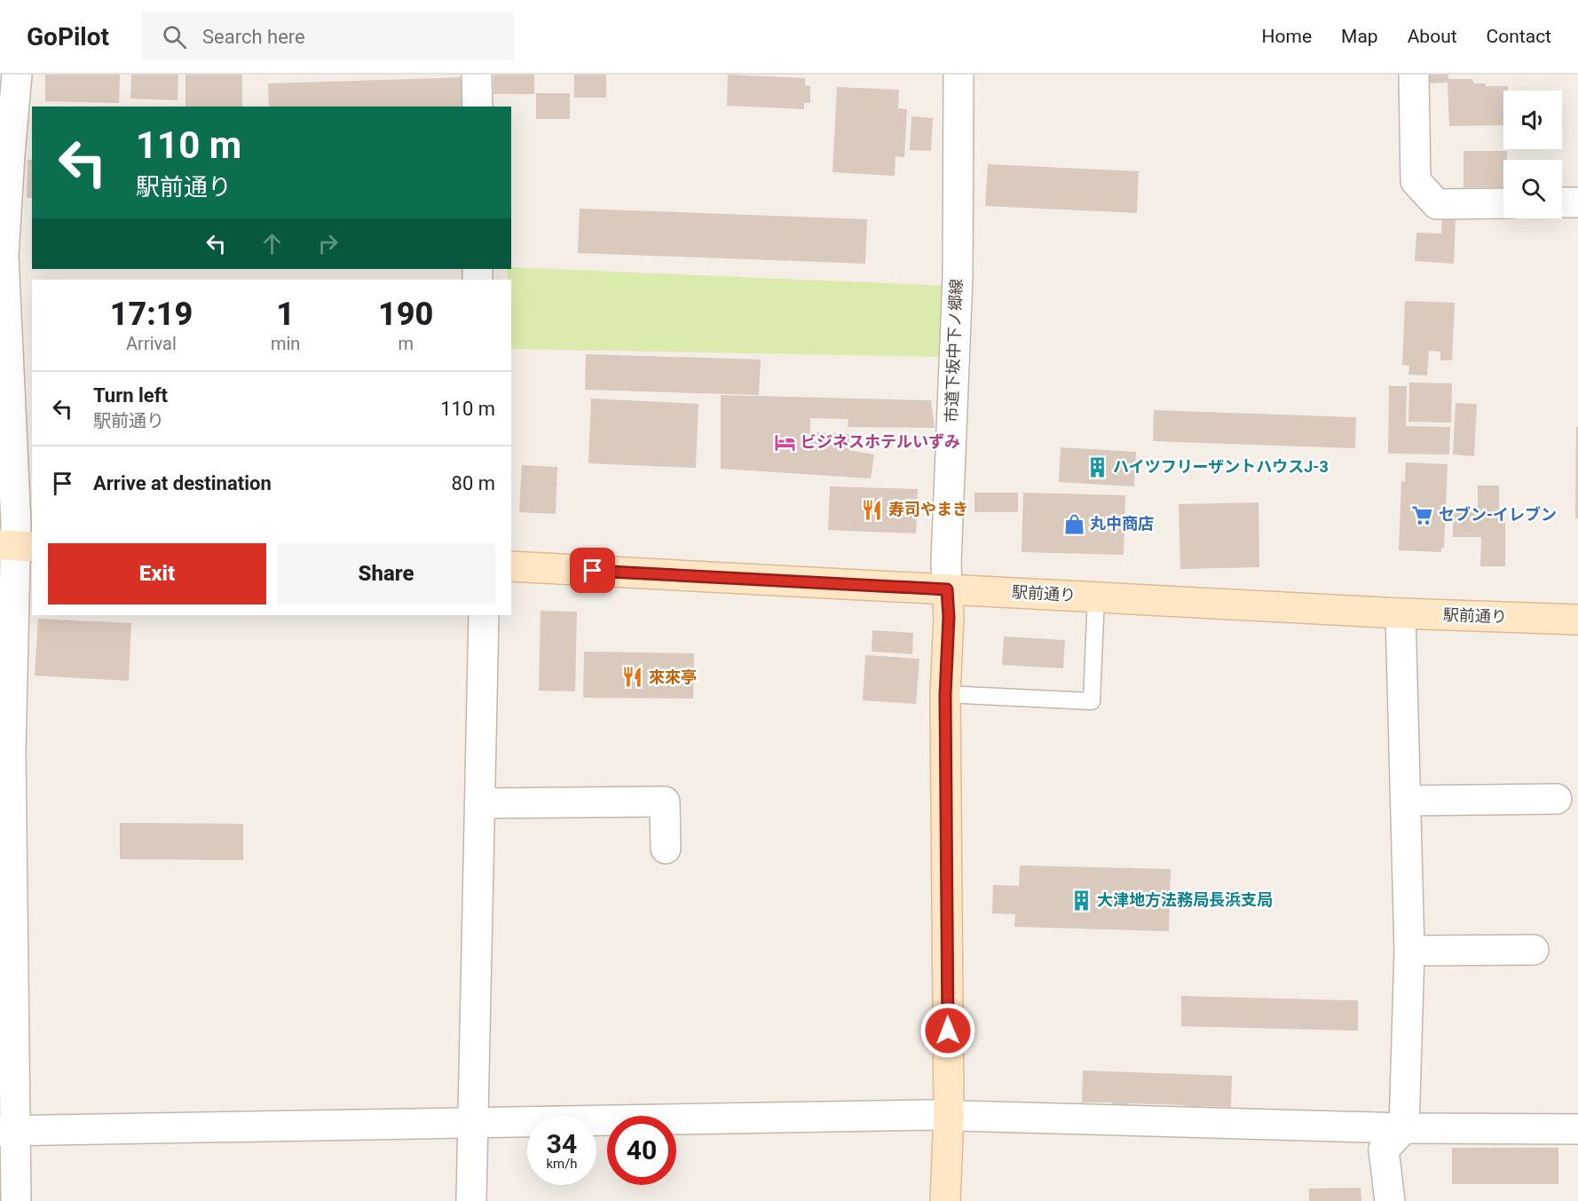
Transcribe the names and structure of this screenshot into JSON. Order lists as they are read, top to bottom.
{
  "streets": {
    "main road": ["市道下坂中下ノ郷線", "駅前通り"]
  },
  "crossings": [
    ["市道下坂中下ノ郷線", "駅前通り"]
  ],
  "places": {
    "hotel": ["ビジネスホテルいずみ"],
    "building": ["ハイツフリーザントハウスJ-3", "大津地方法務局長浜支局"],
    "restaurant": ["寿司やまき", "來來亭"],
    "supermarket": ["セブン-イレブン"],
    "shop": ["丸中商店"]
  },
  "page": {
    "header": "GoPilot",
    "search": "Search here",
    "nav": [
      "Home",
      "Map",
      "About",
      "Contact"
    ],
    "turn": ["110 m", "駅前通り"],
    "eta": [
      "17:19",
      "Arrival",
      "1",
      "min",
      "190",
      "m"
    ],
    "list": [
      {
        "name": "Turn left",
        "note": "駅前通り",
        "value": "110 m"
      },
      {
        "name": "Arrive at destination",
        "value": "80 m"
      }
    ],
    "buttons": ["Exit", "Share"],
    "speed": "34 km/h",
    "limit": "40"
  }
}
